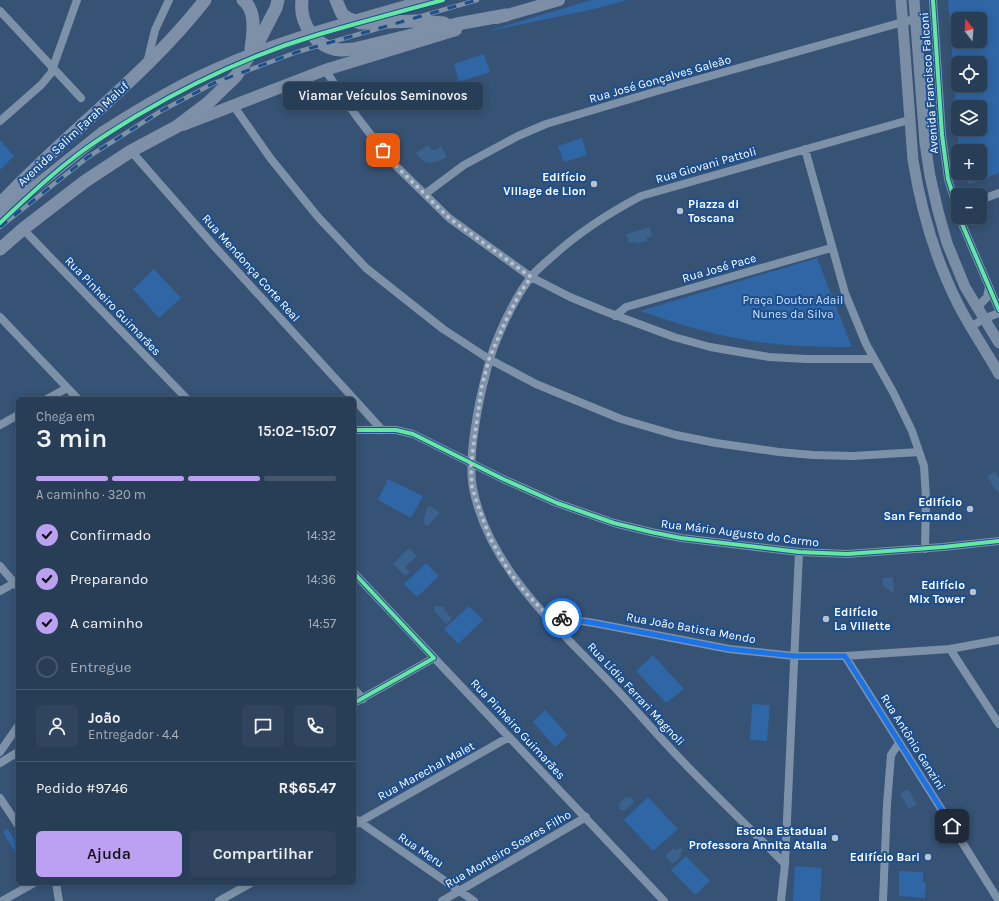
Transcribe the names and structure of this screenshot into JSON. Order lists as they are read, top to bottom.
{
  "streets": {
    "highway": ["Avenida Salim Farah Maluf"],
    "main road": ["Avenida Francisco Falconi"],
    "street": [
      "Rua José Gonçalves Galeão",
      "Rua Giovani Pattoli",
      "Rua Mendonça Corte Real",
      "Rua José Pace",
      "Rua Pinheiro Guimarães",
      "Rua Mário Augusto do Carmo",
      "Rua João Batista Mendo",
      "Rua Lídia Ferrari Magnoli",
      "Rua Antônio Genzini",
      "Rua Marechal Malet",
      "Rua Monteiro Soares Filho",
      "Rua Meru"
    ]
  },
  "crossings": [
    ["Rua José Gonçalves Galeão", "Avenida Francisco Falconi"],
    ["Avenida Francisco Falconi", "Rua Giovani Pattoli"],
    ["Rua Giovani Pattoli", "Rua Lídia Ferrari Magnoli"],
    ["Rua Mendonça Corte Real", "Rua Mário Augusto do Carmo"],
    ["Rua Pinheiro Guimarães", "Rua Marechal Malet"],
    ["Rua Pinheiro Guimarães", "Rua Monteiro Soares Filho"],
    ["Rua Mário Augusto do Carmo", "Rua Lídia Ferrari Magnoli"],
    ["Rua João Batista Mendo", "Rua Lídia Ferrari Magnoli"],
    ["Rua João Batista Mendo", "Rua Antônio Genzini"],
    ["Rua Marechal Malet", "Rua Meru"],
    ["Rua Monteiro Soares Filho", "Rua Meru"]
  ],
  "parks": ["Praça Doutor Adail Nunes da Silva"],
  "places": [
    "Viamar Veículos Seminovos",
    "Edifício Village de Lion",
    "Piazza di Toscana",
    "Edifício San Fernando",
    "Edifício Mix Tower",
    "Edifício La Villette",
    "Escola Estadual Professora Annita Atalla",
    "Edifício Bari"
  ],
  "north": "top",
  "page": {
    "map_buttons": ["+", "−"],
    "bubble": "Viamar Veículos Seminovos",
    "heading": ["3 min", "Chega em", "15:02–15:07"],
    "panel": [
      "João",
      "Entregador · 4.4",
      "Pedido #9746",
      "R$65.47"
    ],
    "bar": "A caminho · 320 m",
    "list": [
      ["Confirmado", "14:32"],
      ["Preparando", "14:36"],
      ["A caminho", "14:57"],
      "Entregue"
    ],
    "buttons": ["Ajuda", "Compartilhar"]
  }
}
